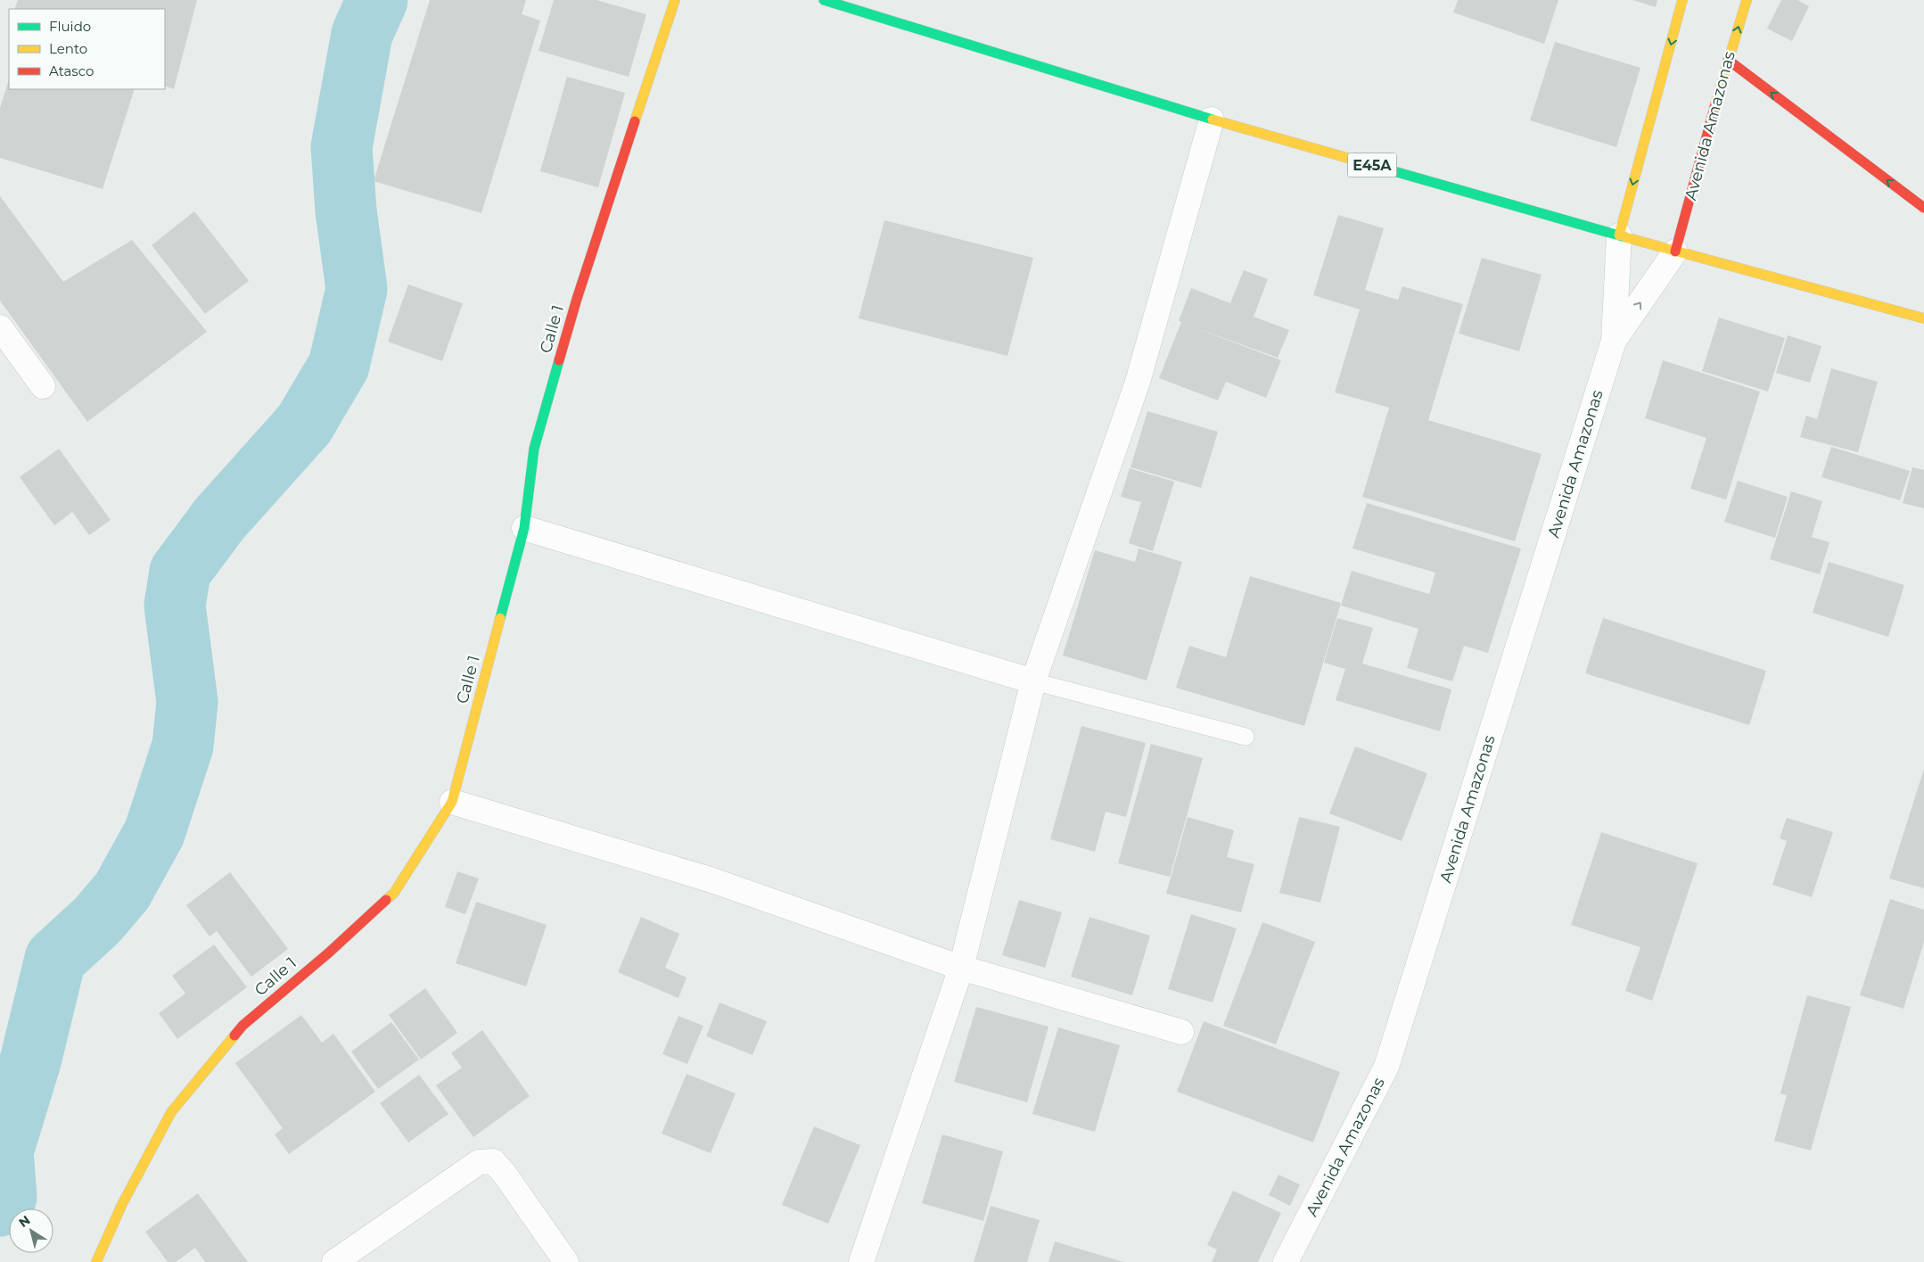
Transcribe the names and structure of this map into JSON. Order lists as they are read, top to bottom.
{
  "streets": {
    "main road": ["Avenida Amazonas", "E45A", "Calle 1"]
  },
  "crossings": [
    ["Avenida Amazonas", "E45A"]
  ],
  "legend": ["Fluido", "Lento", "Atasco"],
  "north": "top left"
}
